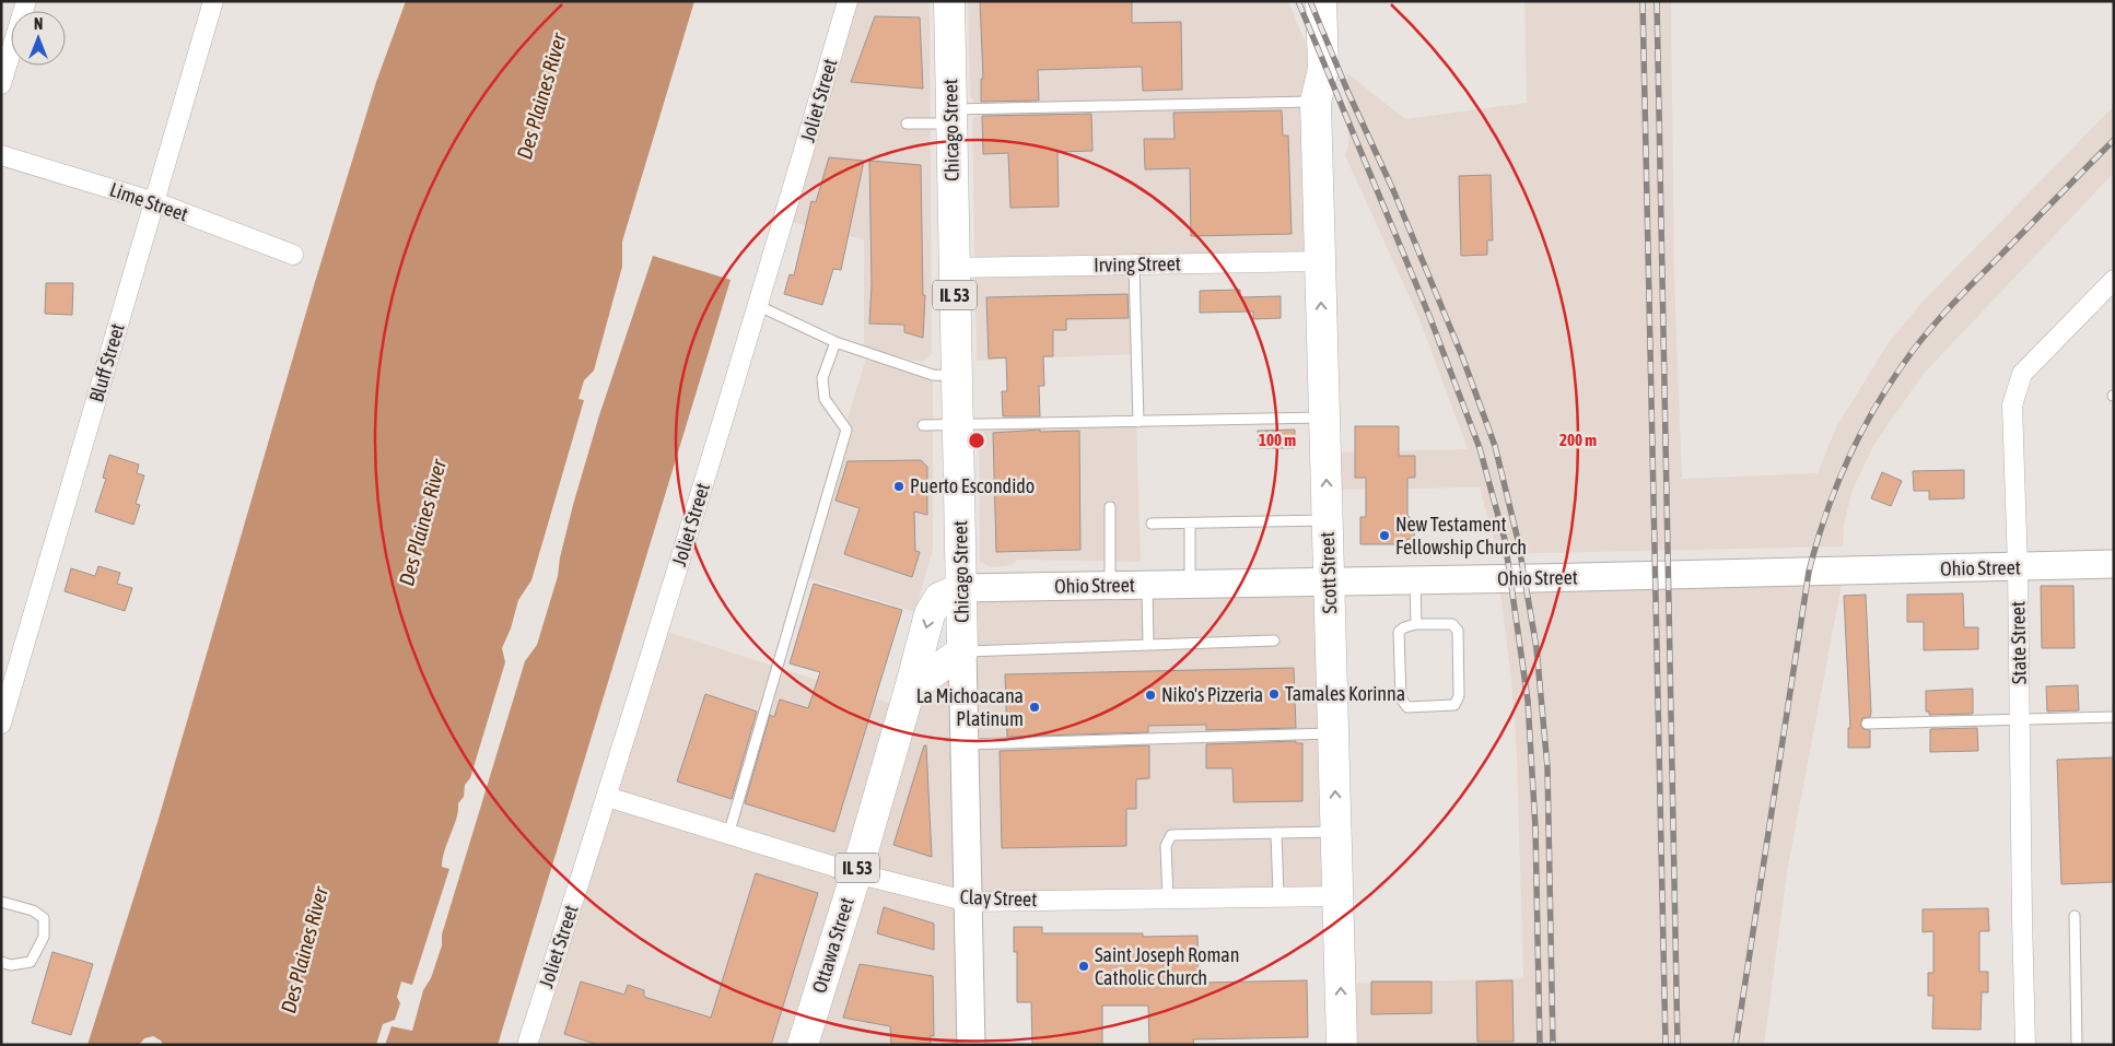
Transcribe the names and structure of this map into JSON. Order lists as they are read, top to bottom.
{
  "streets": {
    "main road": [
      "Chicago Street",
      "IL 53",
      "Scott Street",
      "Ottawa Street"
    ],
    "street": [
      "Joliet Street",
      "Lime Street",
      "Irving Street",
      "Bluff Street",
      "Ohio Street",
      "State Street",
      "Clay Street"
    ]
  },
  "crossings": [
    ["Joliet Street", "Clay Street"],
    ["Chicago Street", "Irving Street"],
    ["Chicago Street", "Ohio Street"],
    ["Chicago Street", "Clay Street"],
    ["Chicago Street", "Ottawa Street"],
    ["Lime Street", "Bluff Street"],
    ["Irving Street", "Scott Street"],
    ["Ohio Street", "Scott Street"],
    ["Ohio Street", "State Street"],
    ["Ohio Street", "Ottawa Street"],
    ["Scott Street", "Clay Street"],
    ["Clay Street", "Ottawa Street"]
  ],
  "one_way": ["Scott Street"],
  "water": ["Des Plaines River"],
  "places": [
    "Puerto Escondido",
    "New Testament Fellowship Church",
    "Tamales Korinna",
    "Niko's Pizzeria",
    "La Michoacana Platinum",
    "Saint Joseph Roman Catholic Church"
  ],
  "north": "top",
  "rings": ["100 m", "200 m"]
}
